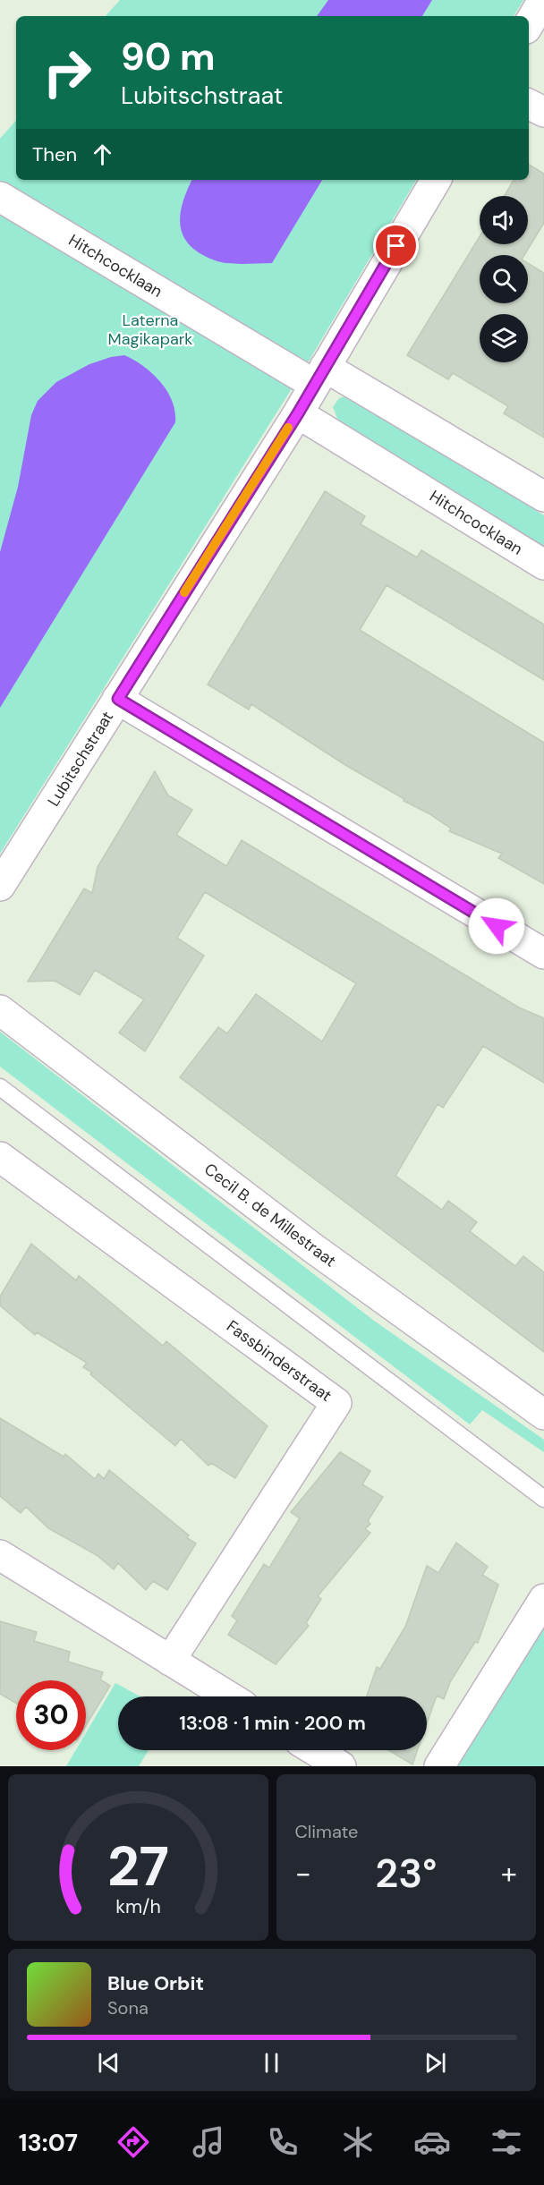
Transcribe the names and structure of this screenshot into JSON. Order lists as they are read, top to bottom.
{
  "streets": {
    "street": [
      "Hitchcocklaan",
      "Lubitschstraat",
      "Cecil B. de Millestraat",
      "Fassbinderstraat"
    ]
  },
  "crossings": [
    ["Hitchcocklaan", "Lubitschstraat"]
  ],
  "parks": ["Laterna Magikapark"],
  "page": {
    "turn": ["90 m", "Lubitschstraat"],
    "then": "Then",
    "limit": "30",
    "trip": "13:08 · 1 min · 200 m",
    "tile": "Climate",
    "heat": ["−", "23°", "+"],
    "song": ["Blue Orbit", "Sona"],
    "tabs": "13:07",
    "gauge": ["27", "km/h"]
  }
}
